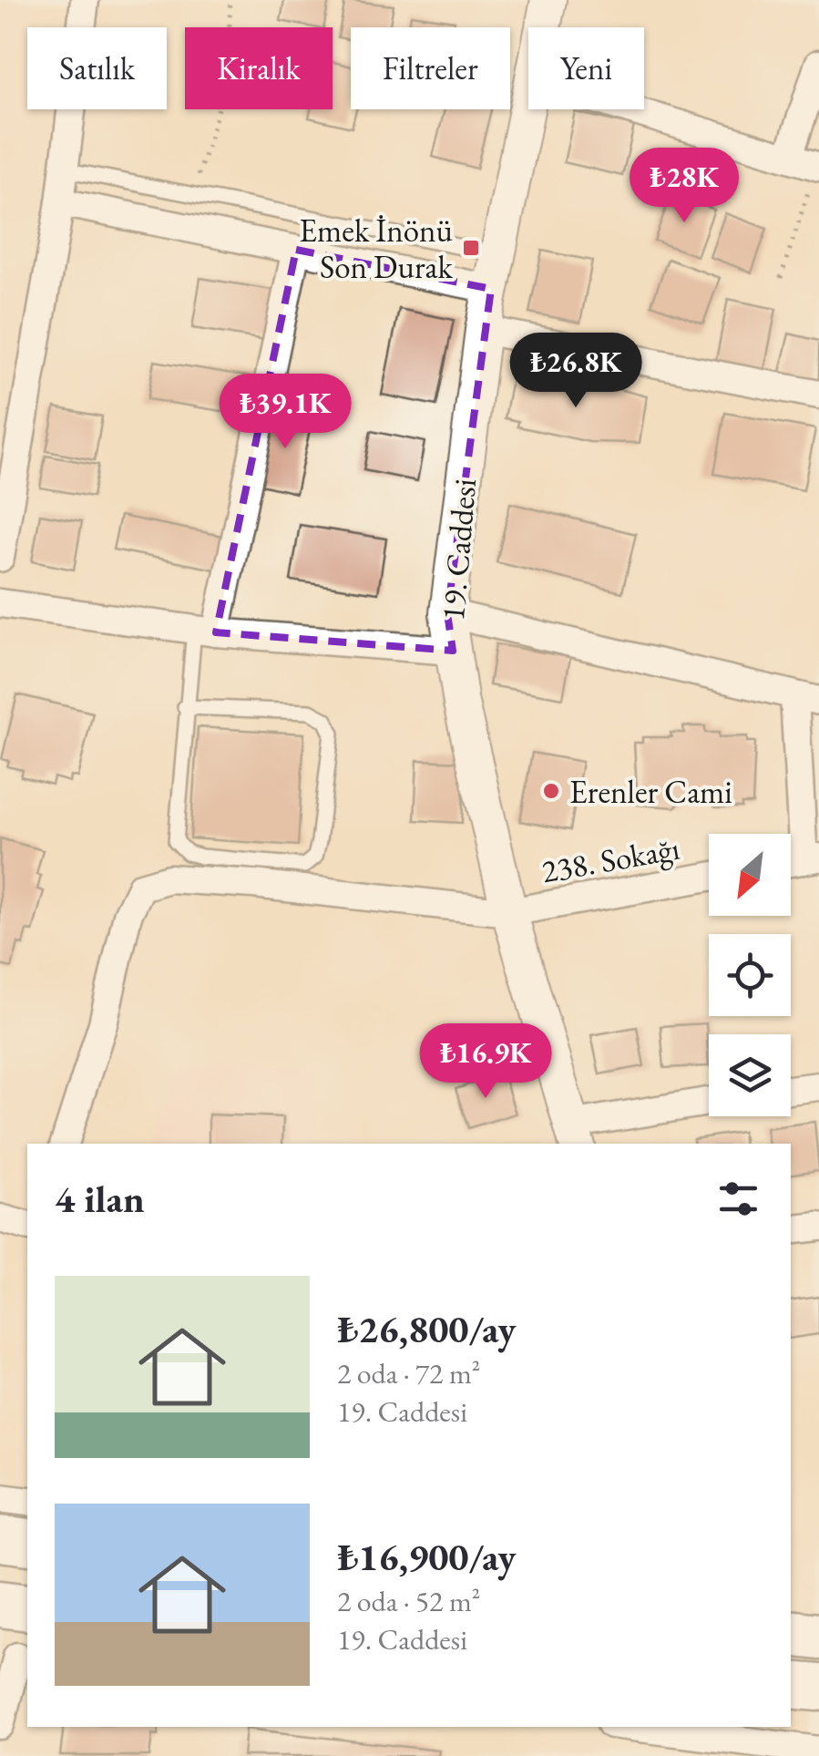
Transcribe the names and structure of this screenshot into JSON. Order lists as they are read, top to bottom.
{
  "streets": {
    "street": ["19. Caddesi", "238. Sokağı"]
  },
  "crossings": [
    ["19. Caddesi", "238. Sokağı"]
  ],
  "places": {
    "transit": ["Emek İnönü Son Durak"],
    "other": ["Erenler Cami"]
  },
  "north": "bottom left",
  "page": {
    "chip": [
      "Satılık",
      "Kiralık",
      "Filtreler",
      "Yeni"
    ],
    "price": [
      "₺28K",
      "₺26.8K",
      "₺39.1K",
      "₺16.9K"
    ],
    "heading": "4 ilan",
    "list": [
      {
        "name": "₺26,800/ay",
        "note": "2 oda · 72 m² · 19. Caddesi"
      },
      {
        "name": "₺16,900/ay",
        "note": "2 oda · 52 m² · 19. Caddesi"
      }
    ]
  }
}
